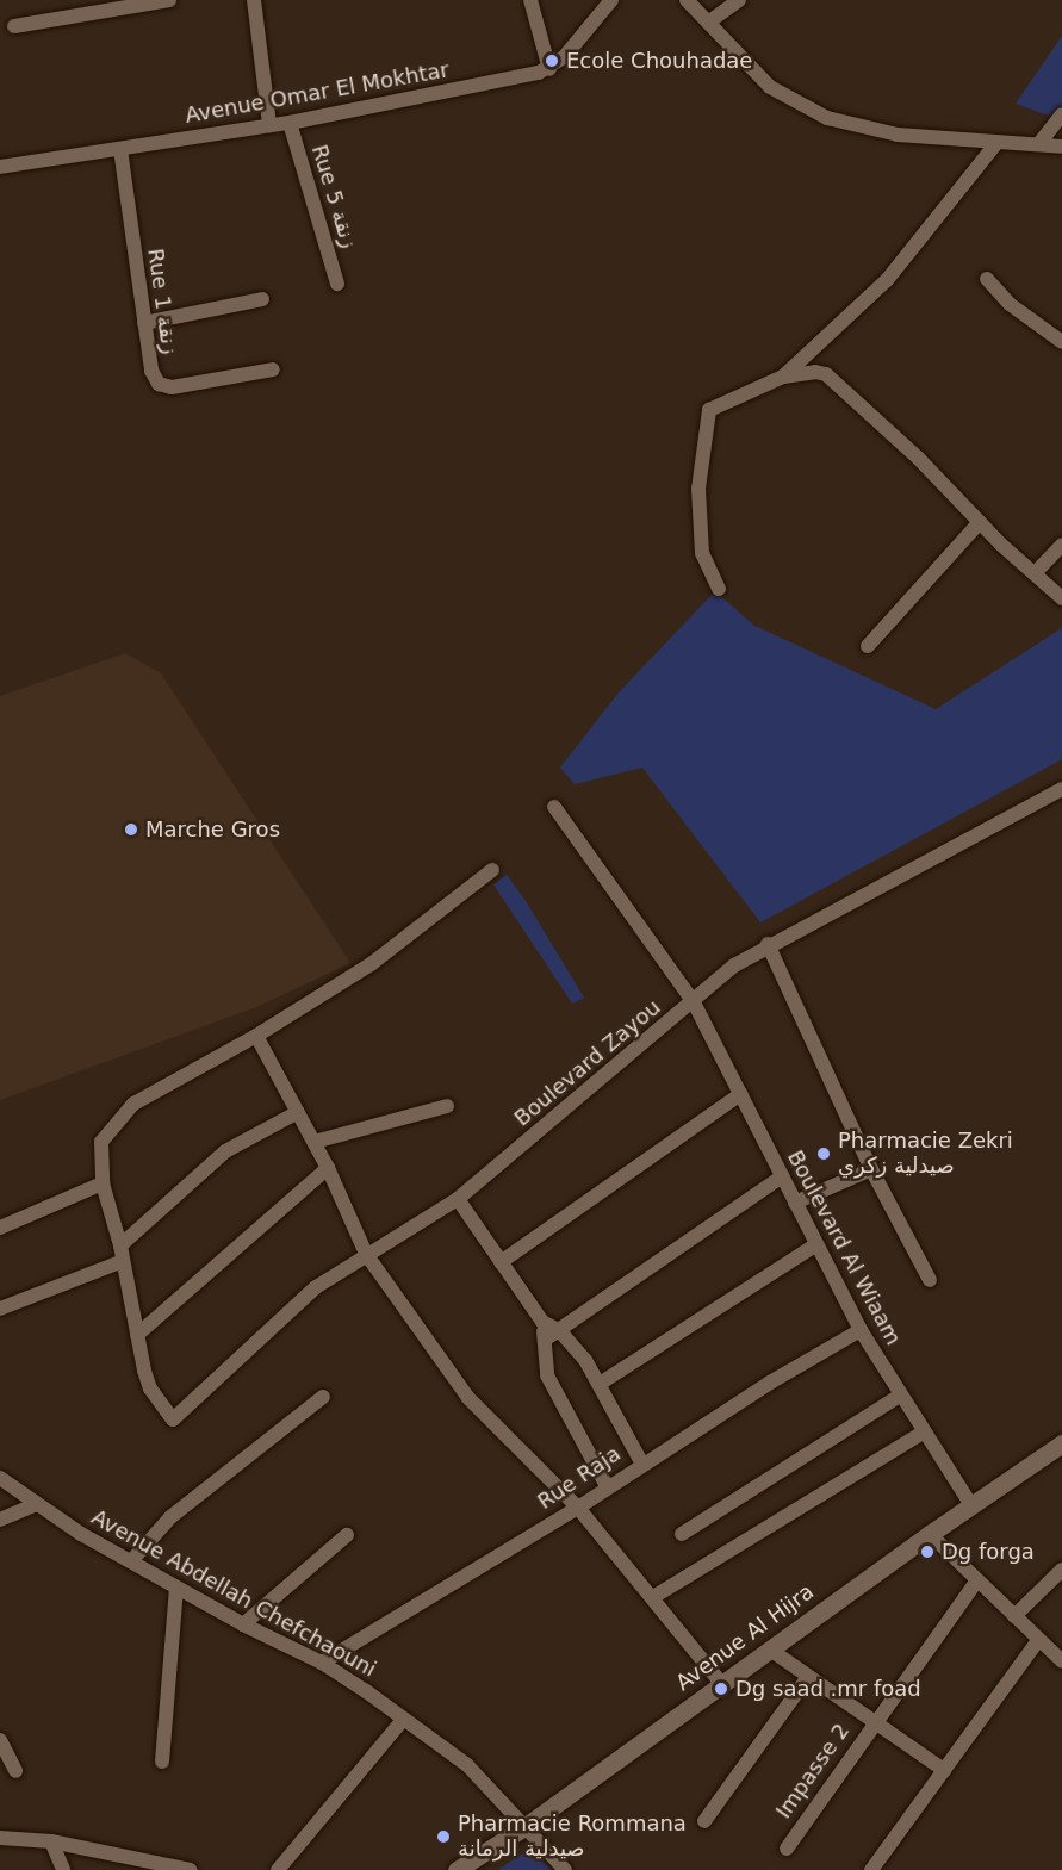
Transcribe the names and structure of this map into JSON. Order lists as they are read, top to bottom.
{
  "streets": {
    "street": [
      "Avenue Omar El Mokhtar",
      "Rue 5 زنقة",
      "Rue 1 زنقة",
      "Boulevard Zayou",
      "Boulevard Al Wiaam",
      "Rue Raja",
      "Avenue Abdellah Chefchaouni",
      "Avenue Al Hijra",
      "Impasse 2"
    ]
  },
  "crossings": [
    ["Avenue Omar El Mokhtar", "Rue 5 زنقة"],
    ["Avenue Omar El Mokhtar", "Rue 1 زنقة"],
    ["Boulevard Zayou", "Boulevard Al Wiaam"],
    ["Boulevard Al Wiaam", "Rue Raja"],
    ["Boulevard Al Wiaam", "Avenue Al Hijra"],
    ["Rue Raja", "Avenue Abdellah Chefchaouni"],
    ["Avenue Abdellah Chefchaouni", "Avenue Al Hijra"]
  ],
  "places": [
    "Ecole Chouhadae",
    "Marche Gros",
    "Pharmacie Zekri صيدلية زكري",
    "Dg forga",
    "Dg saad .mr foad",
    "Pharmacie Rommana صيدلية الرمانة"
  ]
}
